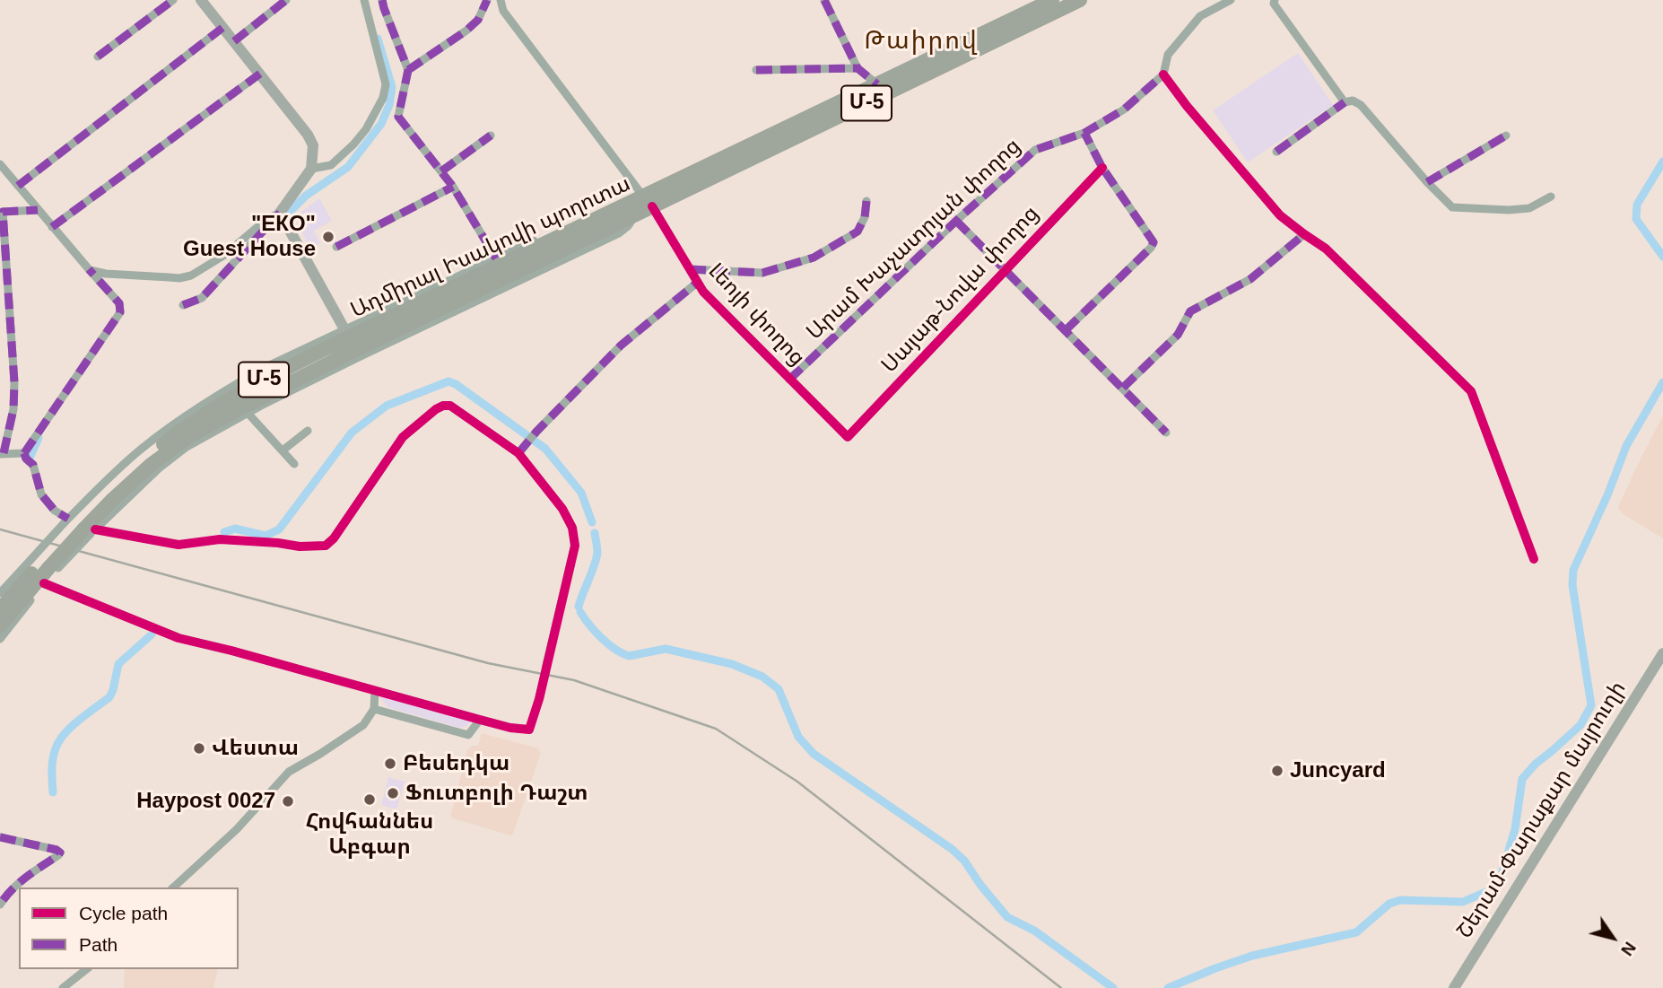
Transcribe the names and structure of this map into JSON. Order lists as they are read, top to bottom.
{
  "streets": {
    "highway": ["Մ-5", "Ադմիրալ Իսակովի պողոտա"],
    "street": [
      "Արամ Խաչատրյան փողոց",
      "Սայաթ-Նովա փողոց",
      "Լեոյի փողոց",
      "Շերամ-Փարաքար մայրուղի"
    ]
  },
  "crossings": [
    ["Արամ Խաչատրյան փողոց", "Լեոյի փողոց"],
    ["Ադմիրալ Իսակովի պողոտա", "Լեոյի փողոց"],
    ["Սայաթ-Նովա փողոց", "Լեոյի փողոց"]
  ],
  "districts": ["Թաիրով"],
  "places": [
    "\"ЕКО\" Guest House",
    "Վեստա",
    "Բեսեդկա",
    "Juncyard",
    "Ֆուտբոլի Դաշտ",
    "Հովհաննես Աբգար",
    "Haypost 0027"
  ],
  "legend": ["Cycle path", "Path"],
  "north": "bottom right"
}
